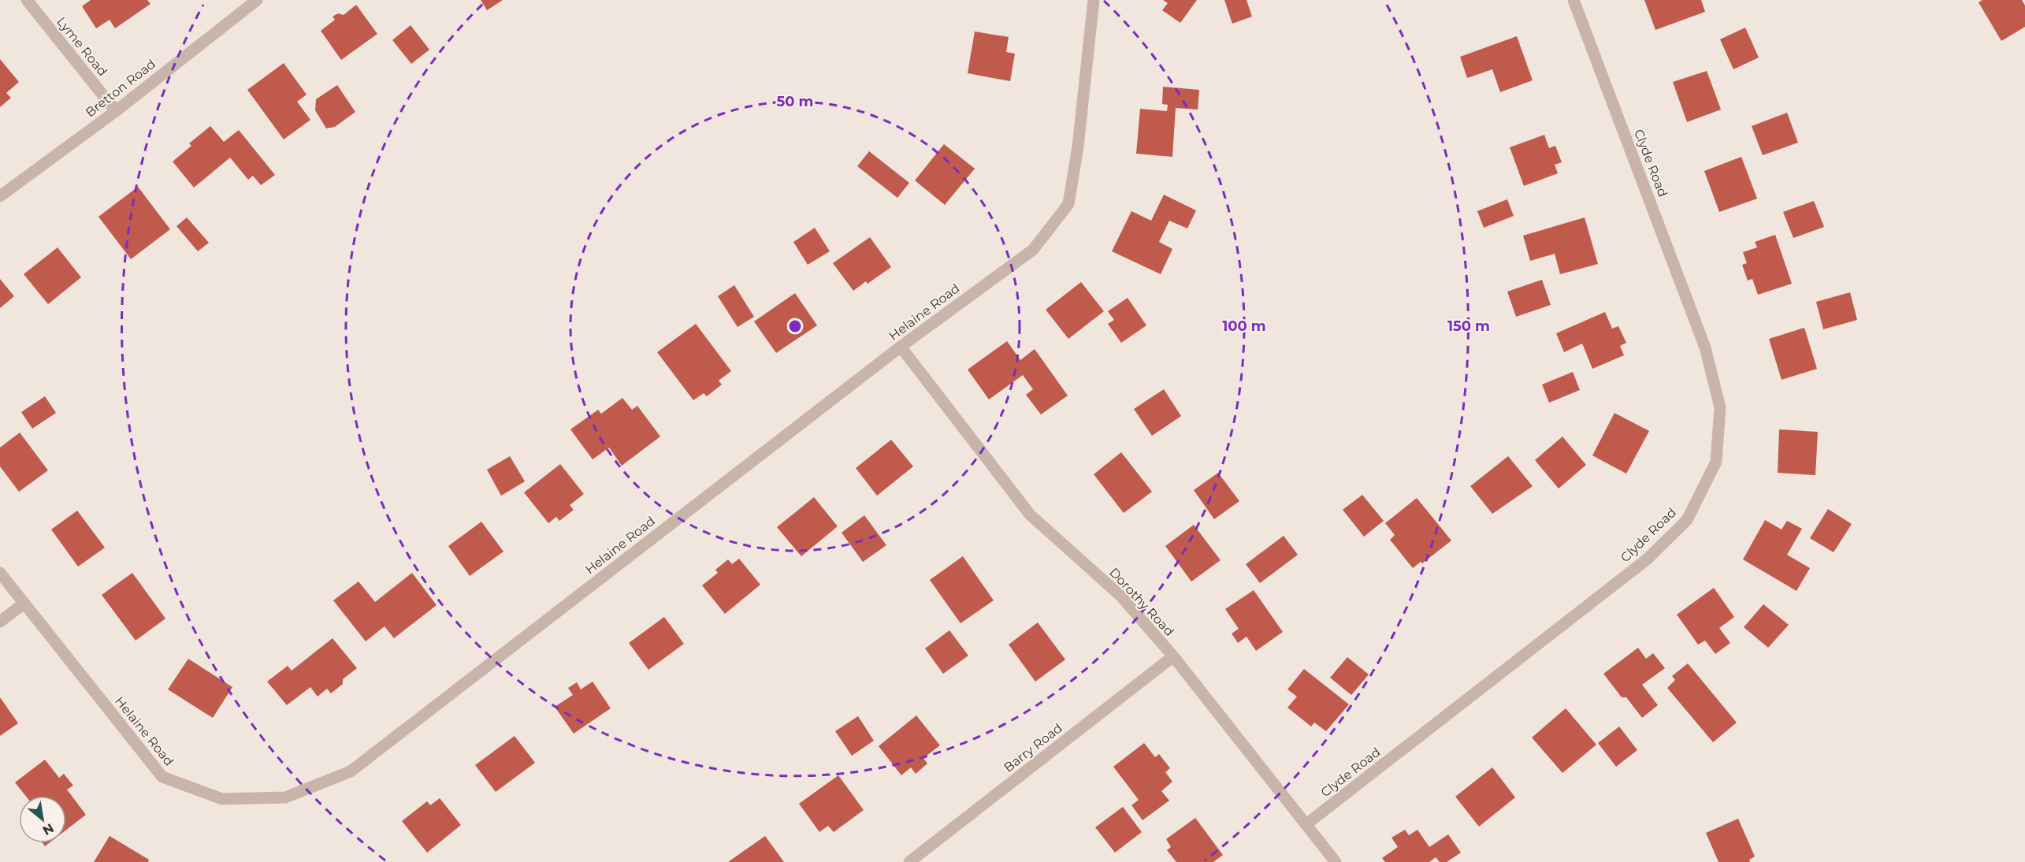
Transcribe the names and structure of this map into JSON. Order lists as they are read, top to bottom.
{
  "streets": {
    "street": [
      "Lyme Road",
      "Bretton Road",
      "Clyde Road",
      "Helaine Road",
      "Dorothy Road",
      "Barry Road"
    ]
  },
  "crossings": [
    ["Lyme Road", "Bretton Road"],
    ["Clyde Road", "Dorothy Road"],
    ["Helaine Road", "Dorothy Road"],
    ["Dorothy Road", "Barry Road"]
  ],
  "north": "bottom right",
  "rings": ["50 m", "100 m", "150 m"]
}
